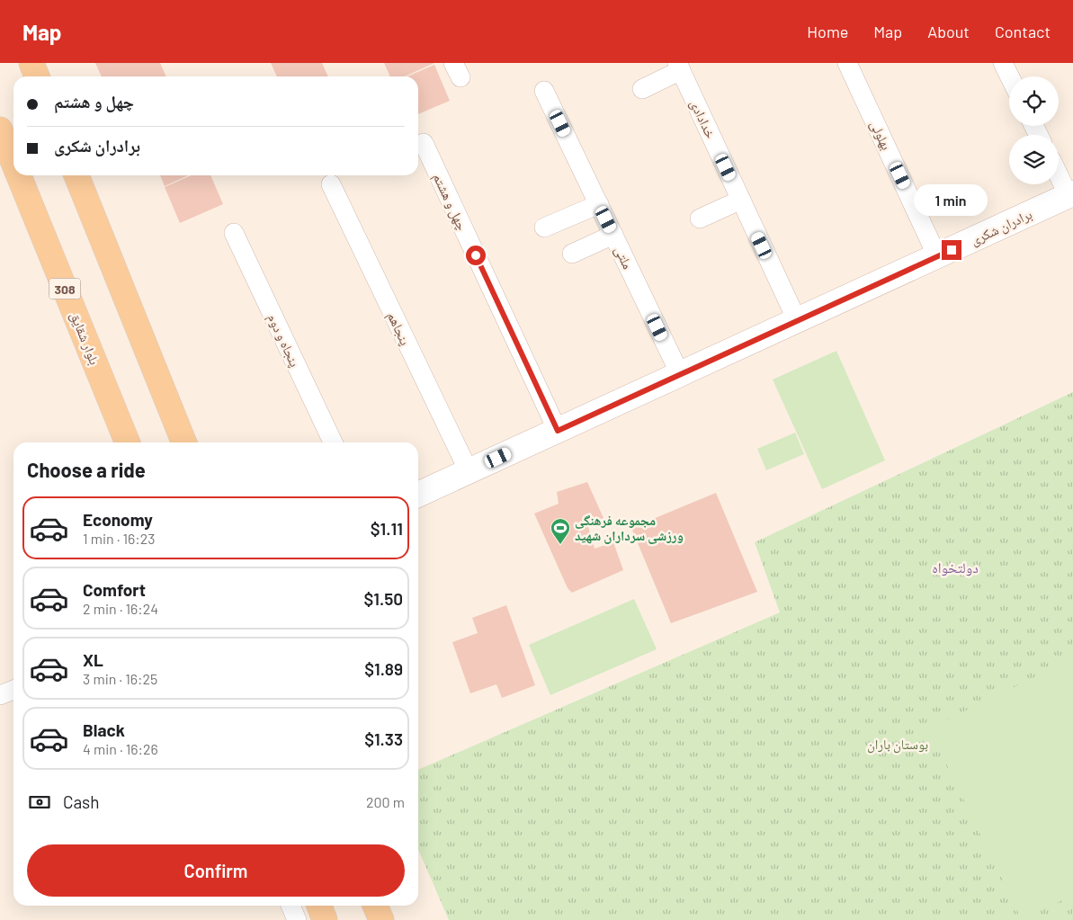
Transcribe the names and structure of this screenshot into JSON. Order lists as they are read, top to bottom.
{
  "streets": {
    "main road": ["308", "بلوار شقایق"],
    "street": [
      "خدادادی",
      "بهلولی",
      "چهل و هشتم",
      "برادران شکری",
      "ملتی",
      "پنجاهم",
      "پنجاه و دوم"
    ]
  },
  "crossings": [
    ["خدادادی", "برادران شکری"],
    ["بهلولی", "برادران شکری"],
    ["چهل و هشتم", "برادران شکری"],
    ["برادران شکری", "ملتی"],
    ["برادران شکری", "پنجاهم"]
  ],
  "districts": ["دولتخواه"],
  "parks": ["بوستان باران"],
  "places": {
    "sports": ["مجموعه فرهنگی ورزشی سرداران شهید"]
  },
  "page": {
    "header": "Map",
    "nav": [
      "Home",
      "Map",
      "About",
      "Contact"
    ],
    "banner": ["چهل و هشتم", "برادران شکری"],
    "bubble": "1 min",
    "heading": "Choose a ride",
    "list": [
      {
        "name": "Economy",
        "note": "1 min · 16:23",
        "value": "$1.11"
      },
      {
        "name": "Comfort",
        "note": "2 min · 16:24",
        "value": "$1.50"
      },
      {
        "name": "XL",
        "note": "3 min · 16:25",
        "value": "$1.89"
      },
      {
        "name": "Black",
        "note": "4 min · 16:26",
        "value": "$1.33"
      }
    ],
    "pay": ["Cash", "200 m"],
    "buttons": "Confirm"
  }
}
